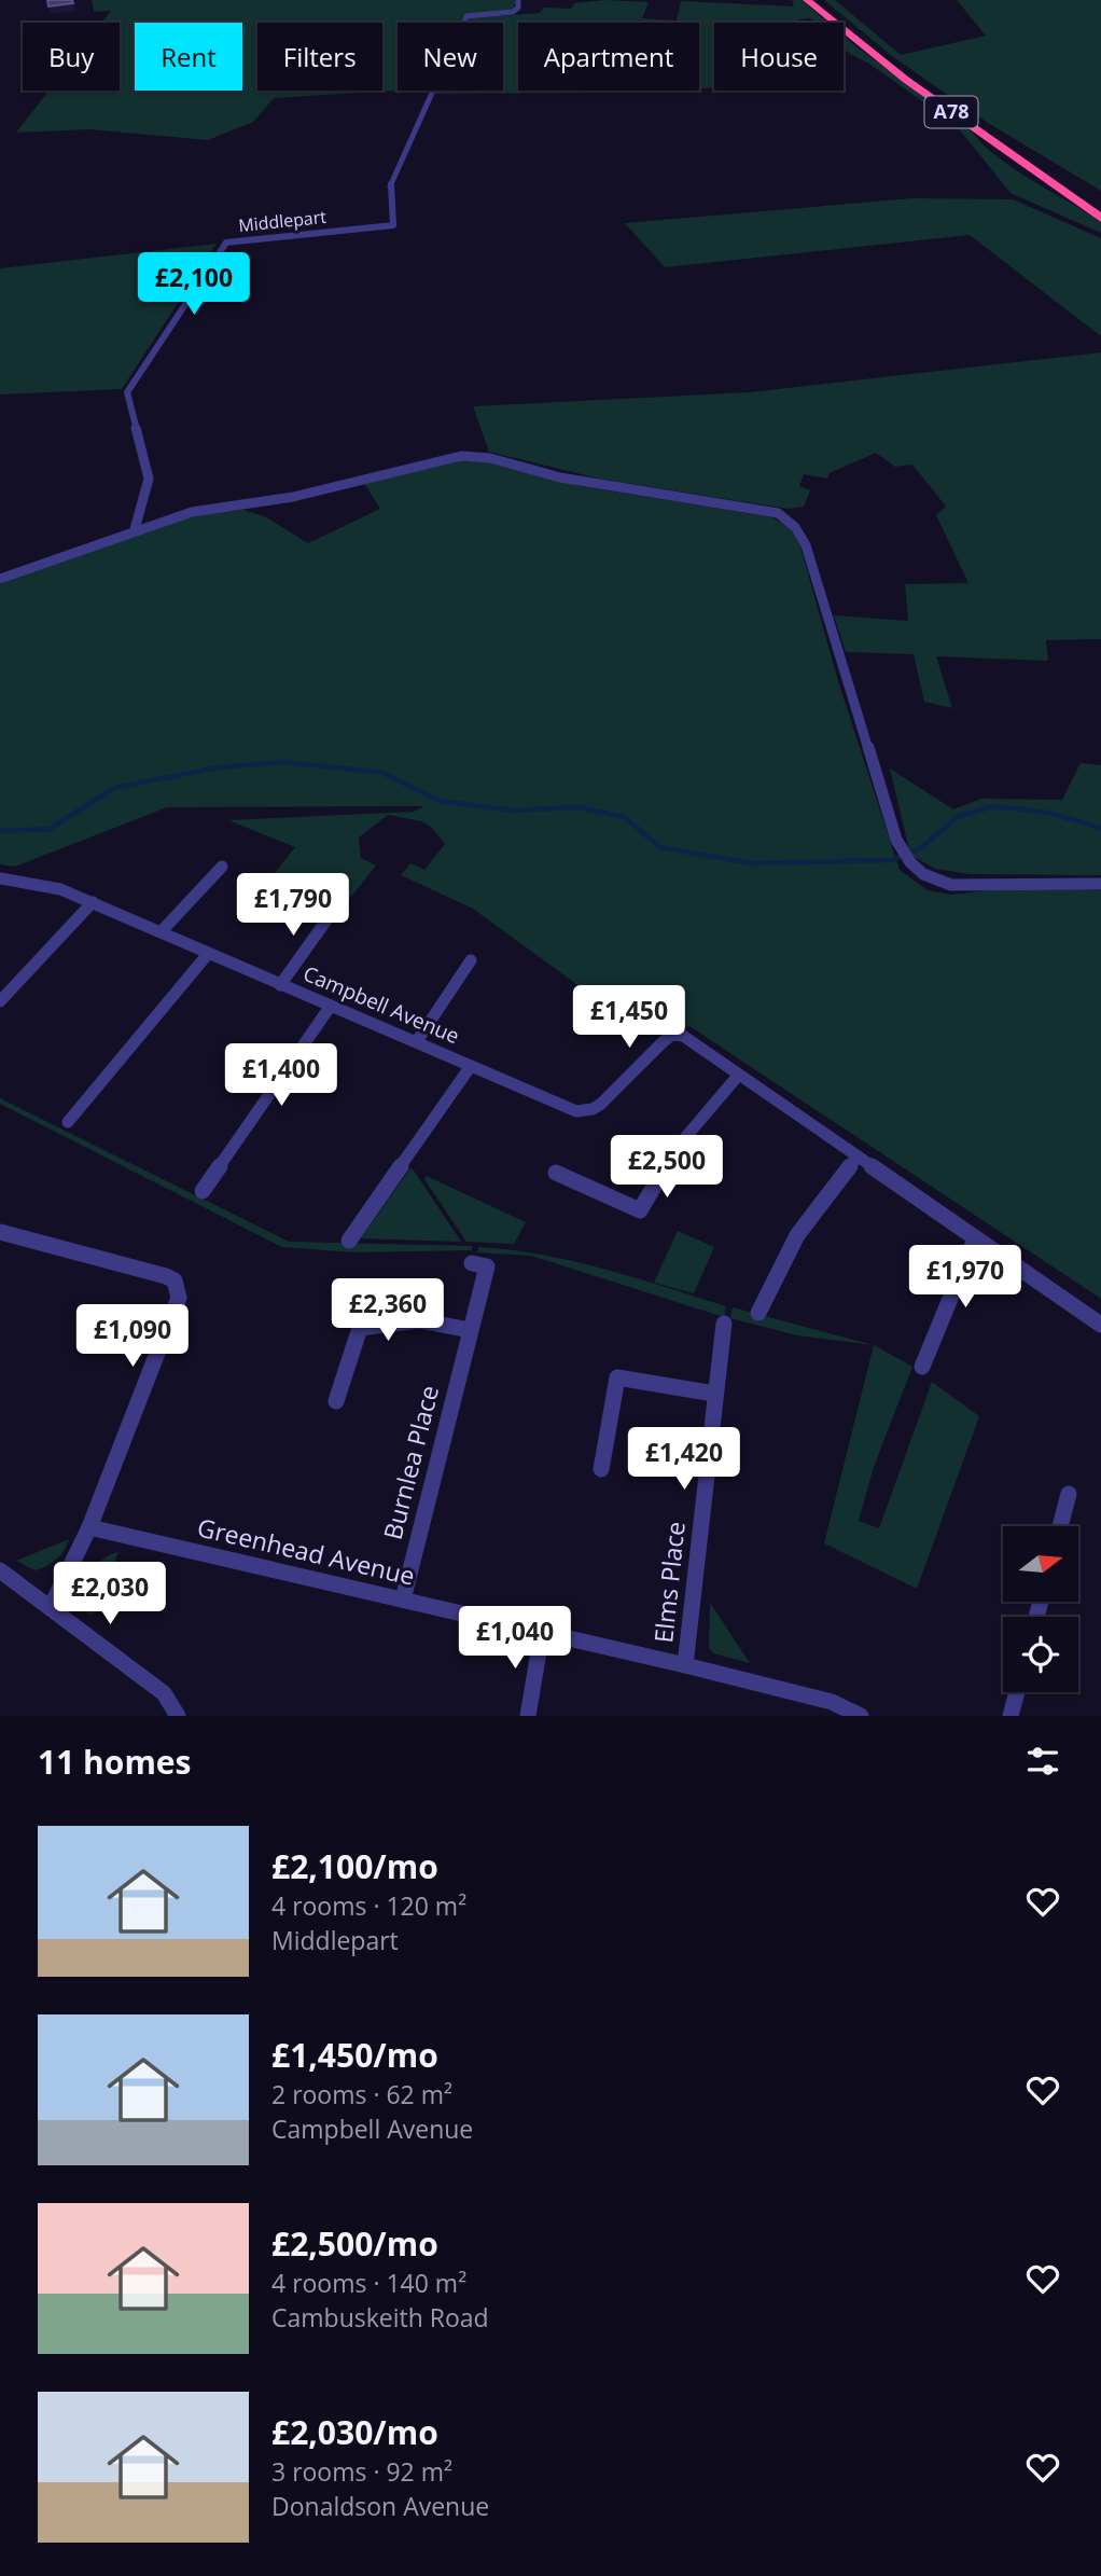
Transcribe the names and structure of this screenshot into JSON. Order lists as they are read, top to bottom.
{
  "streets": {
    "highway": ["A78"],
    "street": [
      "Middlepart",
      "Campbell Avenue",
      "Burnlea Place",
      "Greenhead Avenue",
      "Elms Place"
    ]
  },
  "crossings": [
    ["Burnlea Place", "Greenhead Avenue"],
    ["Greenhead Avenue", "Elms Place"]
  ],
  "north": "right",
  "page": {
    "chip": [
      "Buy",
      "Rent",
      "Filters",
      "New",
      "Apartment",
      "House"
    ],
    "price": [
      "£2,100",
      "£1,790",
      "£1,450",
      "£1,400",
      "£2,500",
      "£1,970",
      "£2,360",
      "£1,090",
      "£1,420",
      "£2,030",
      "£1,040"
    ],
    "heading": "11 homes",
    "list": [
      {
        "name": "£2,100/mo",
        "note": "4 rooms · 120 m² · Middlepart"
      },
      {
        "name": "£1,450/mo",
        "note": "2 rooms · 62 m² · Campbell Avenue"
      },
      {
        "name": "£2,500/mo",
        "note": "4 rooms · 140 m² · Cambuskeith Road"
      },
      {
        "name": "£2,030/mo",
        "note": "3 rooms · 92 m² · Donaldson Avenue"
      }
    ]
  }
}
